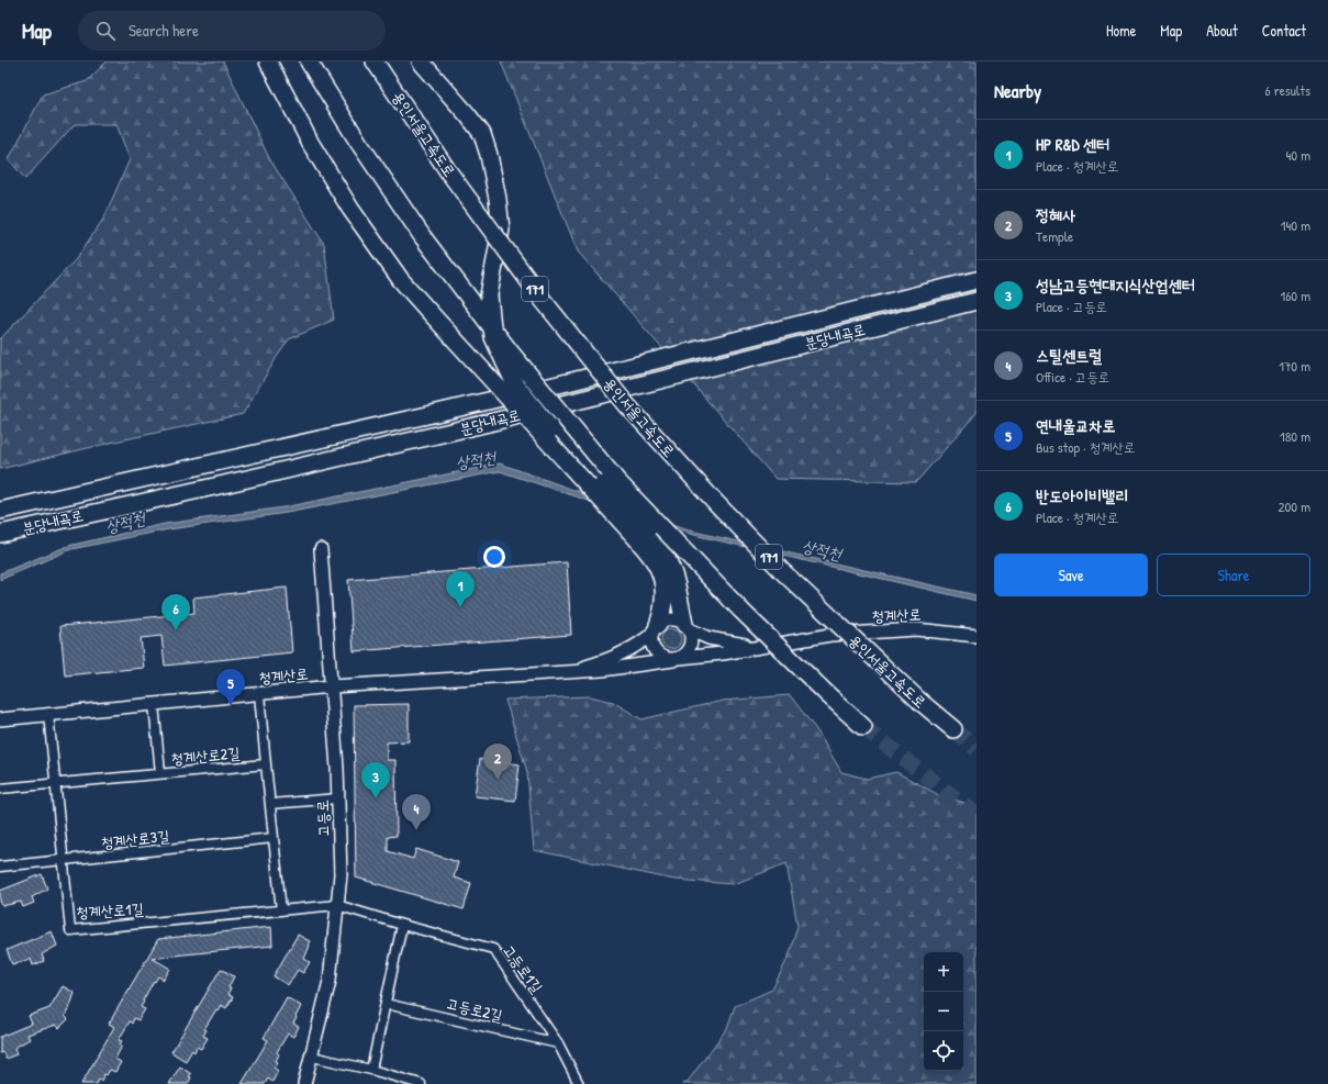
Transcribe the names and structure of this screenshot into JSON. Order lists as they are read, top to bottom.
{
  "streets": {
    "highway": ["용인서울고속도로", "171", "분당내곡로"],
    "main road": ["청계산로", "고등로"],
    "street": [
      "청계산로2길",
      "청계산로3길",
      "청계산로1길",
      "고등로1길",
      "고등로2길"
    ]
  },
  "crossings": [
    ["청계산로", "고등로"],
    ["청계산로", "청계산로1길"],
    ["청계산로2길", "청계산로1길"],
    ["고등로", "청계산로1길"],
    ["고등로", "고등로1길"],
    ["청계산로3길", "청계산로1길"],
    ["청계산로1길", "고등로1길"],
    ["고등로1길", "고등로2길"]
  ],
  "water": ["상적천"],
  "page": {
    "header": "Map",
    "search": "Search here",
    "nav": [
      "Home",
      "Map",
      "About",
      "Contact"
    ],
    "heading": ["Nearby", "6 results"],
    "list": [
      {
        "mark": "1",
        "name": "HP R&D 센터",
        "note": "Place · 청계산로",
        "value": "40 m"
      },
      {
        "mark": "2",
        "name": "정혜사",
        "note": "Temple",
        "value": "140 m"
      },
      {
        "mark": "3",
        "name": "성남고등현대지식산업센터",
        "note": "Place · 고등로",
        "value": "160 m"
      },
      {
        "mark": "4",
        "name": "스틸센트럴",
        "note": "Office · 고등로",
        "value": "170 m"
      },
      {
        "mark": "5",
        "name": "연내울교차로",
        "note": "Bus stop · 청계산로",
        "value": "180 m"
      },
      {
        "mark": "6",
        "name": "반도아이비밸리",
        "note": "Place · 청계산로",
        "value": "200 m"
      }
    ],
    "buttons": ["Save", "Share"],
    "pins": [
      "1",
      "6",
      "5",
      "2",
      "3",
      "4"
    ],
    "map_buttons": ["+", "−"]
  }
}
